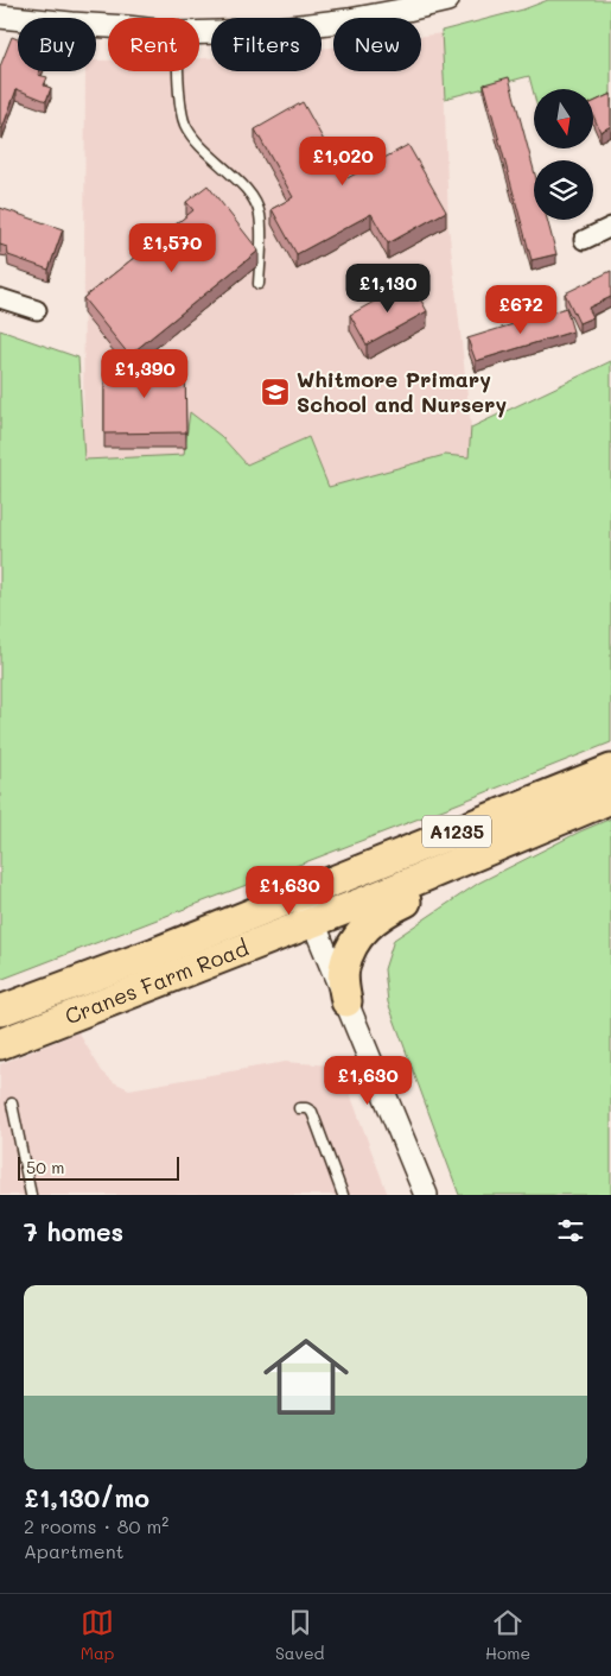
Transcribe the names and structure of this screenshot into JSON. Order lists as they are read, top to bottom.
{
  "streets": {
    "main road": ["A1235", "Cranes Farm Road"]
  },
  "crossings": [
    ["A1235", "Cranes Farm Road"]
  ],
  "places": {
    "school or university": ["Whitmore Primary School and Nursery"]
  },
  "scale_bar": "50 m",
  "north": "bottom",
  "page": {
    "chip": [
      "Buy",
      "Rent",
      "Filters",
      "New"
    ],
    "price": [
      "£1,020",
      "£1,570",
      "£1,130",
      "£672",
      "£1,390",
      "£1,630",
      "£1,630"
    ],
    "scale": "50 m",
    "heading": "7 homes",
    "list": [
      {
        "name": "£1,130/mo",
        "note": "2 rooms · 80 m² · Apartment"
      }
    ],
    "tabs": ["Map", "Saved", "Home"]
  }
}
